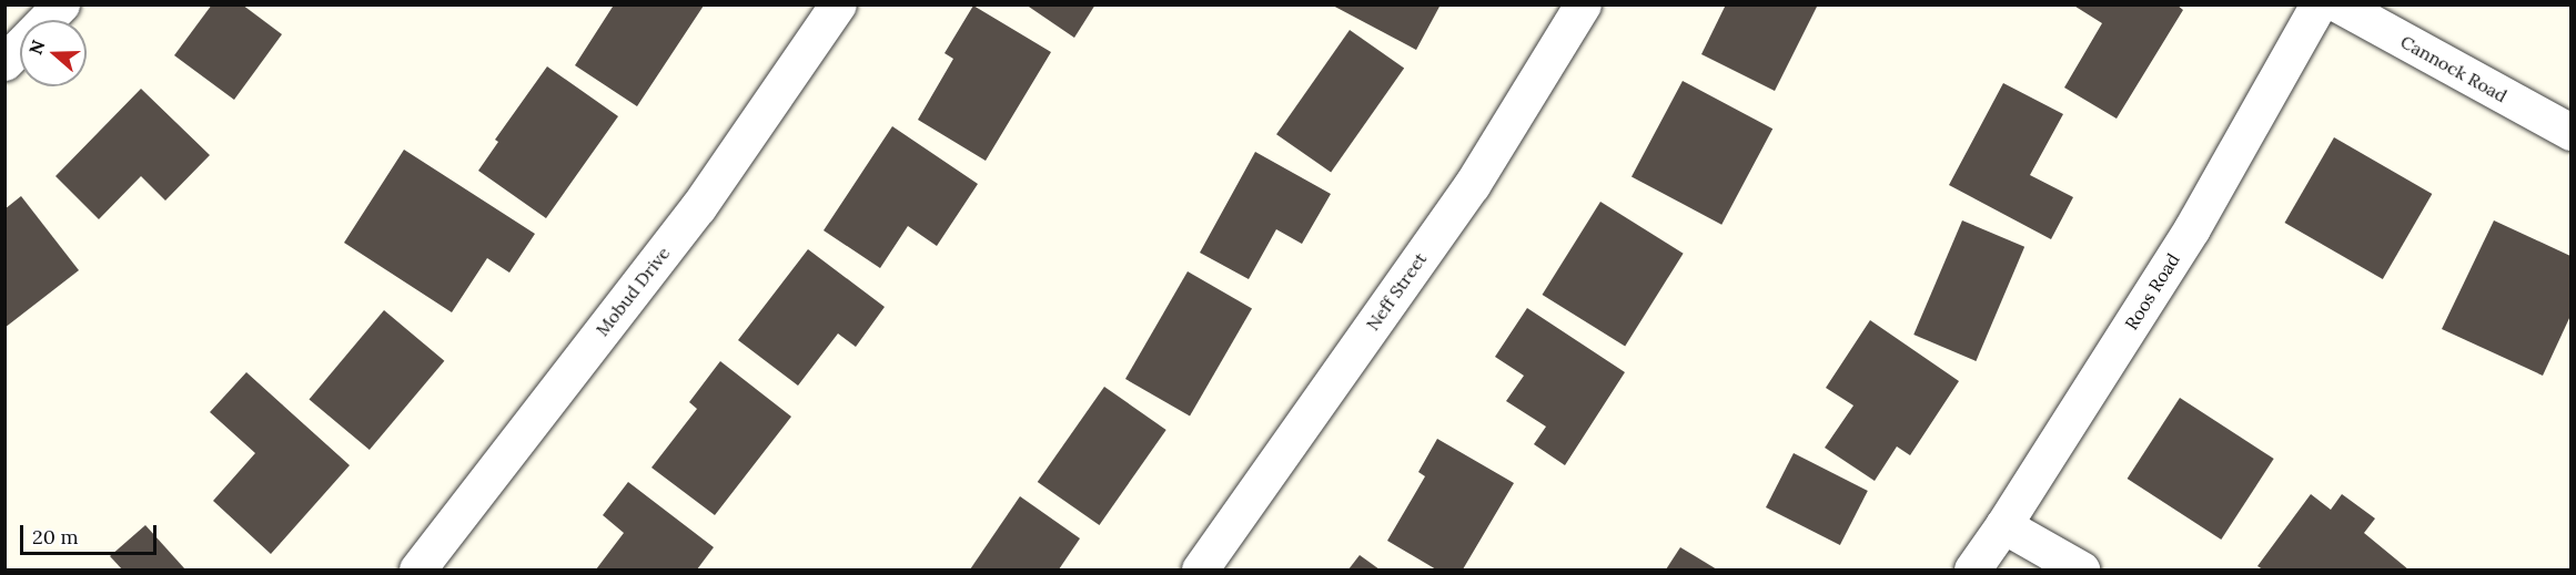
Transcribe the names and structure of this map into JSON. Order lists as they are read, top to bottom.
{
  "streets": {
    "street": [
      "Cannock Road",
      "Mobud Drive",
      "Neff Street",
      "Roos Road"
    ]
  },
  "scale_bar": "20 m",
  "north": "left"
}
